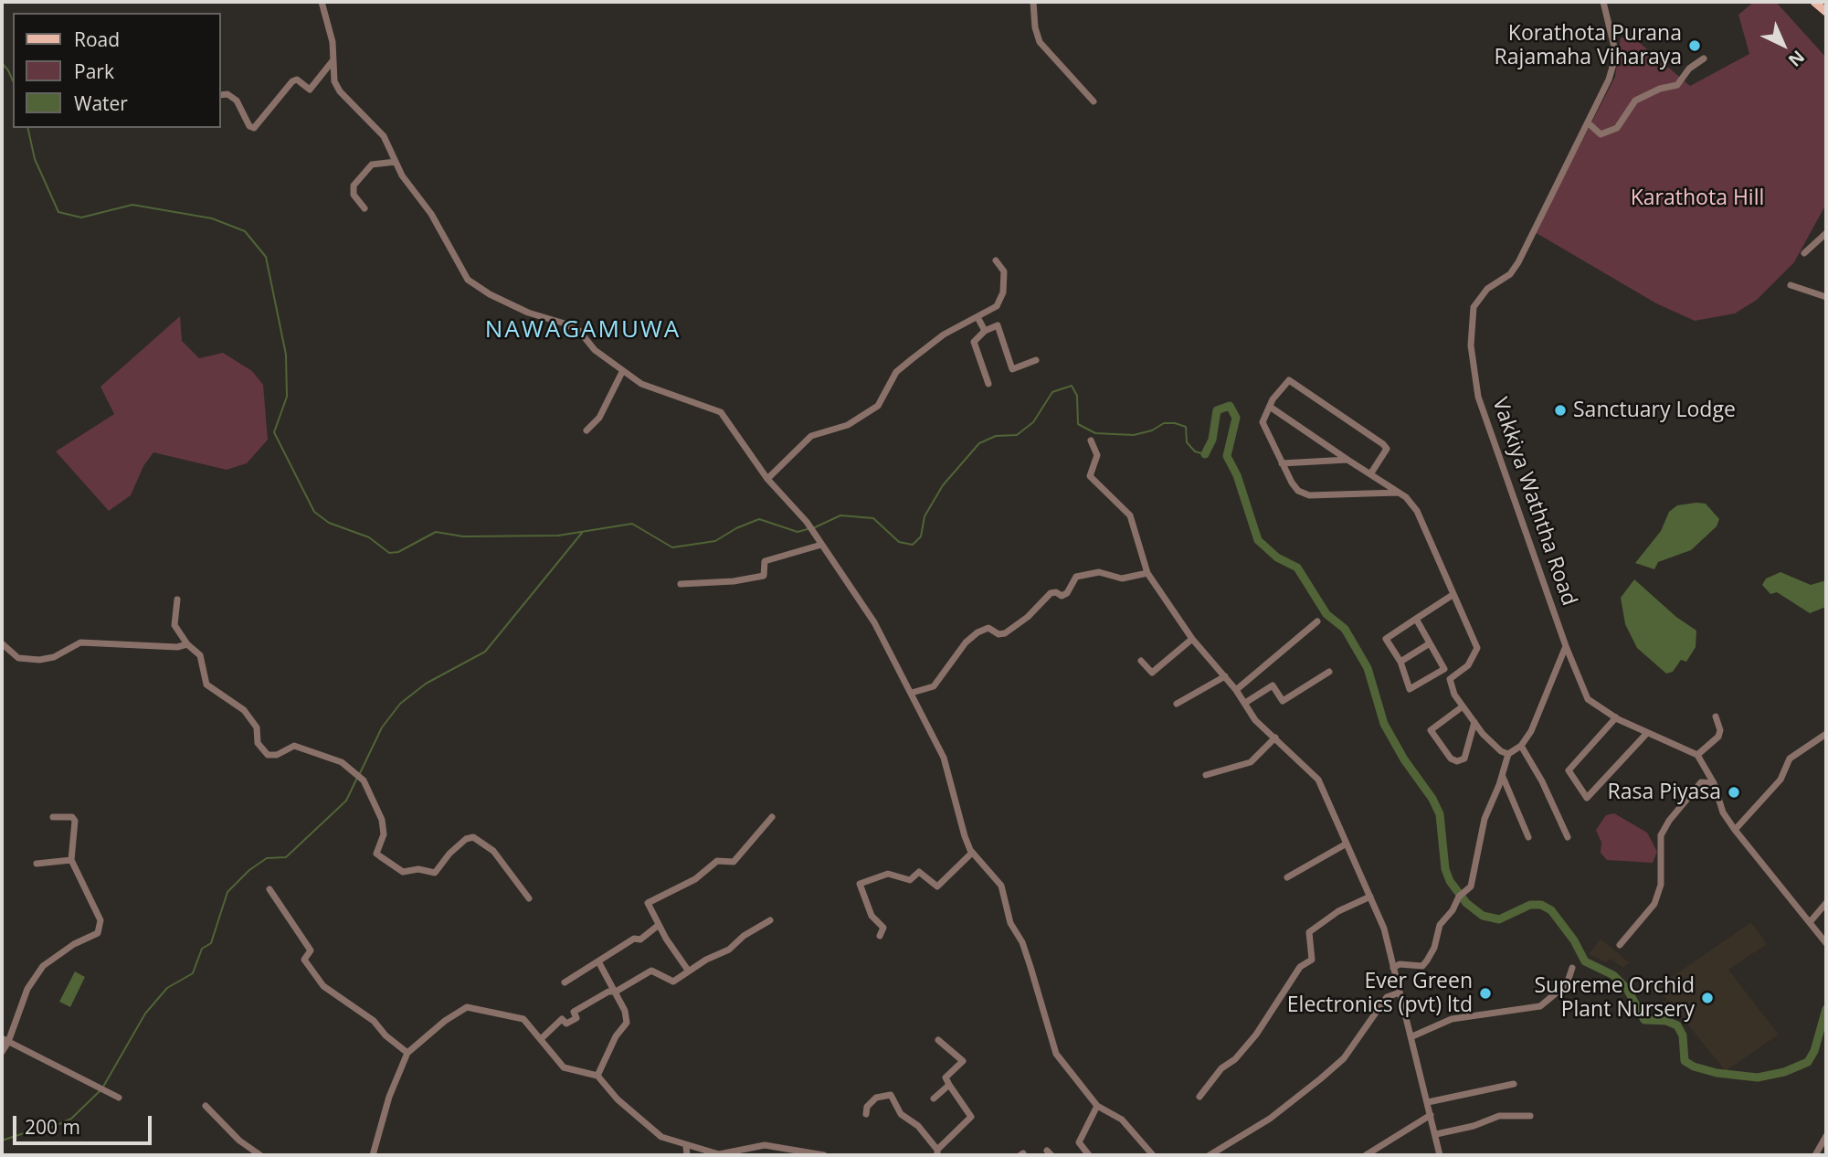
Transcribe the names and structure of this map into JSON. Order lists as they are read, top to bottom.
{
  "streets": {
    "street": ["Vakkiya Waththa Road"]
  },
  "districts": ["NAWAGAMUWA"],
  "parks": ["Karathota Hill"],
  "places": [
    "Korathota Purana Rajamaha Viharaya",
    "Sanctuary Lodge",
    "Rasa Piyasa",
    "Ever Green Electronics (pvt) ltd",
    "Supreme Orchid Plant Nursery"
  ],
  "legend": ["Road", "Park", "Water"],
  "scale_bar": "200 m",
  "north": "bottom right"
}
